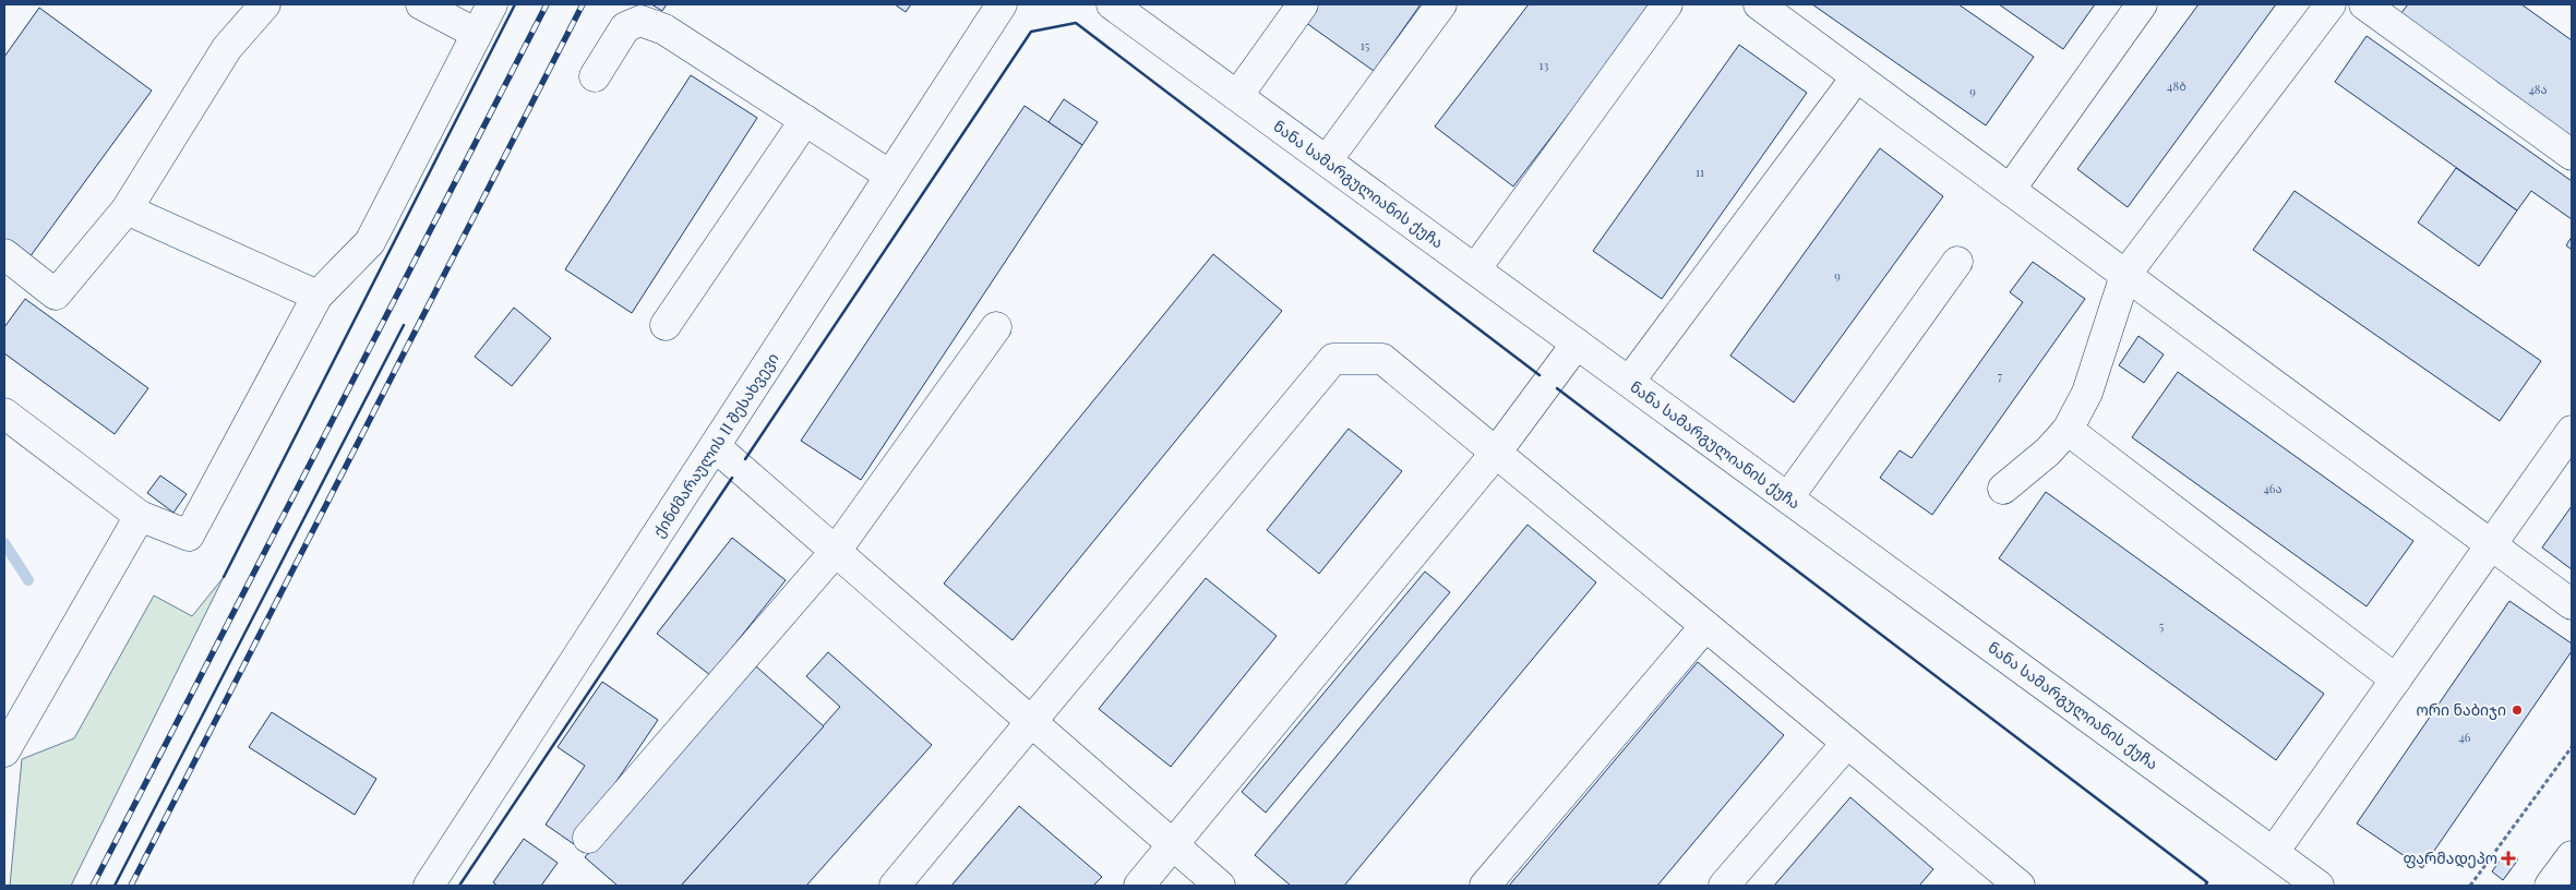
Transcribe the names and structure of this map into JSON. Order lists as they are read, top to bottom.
{
  "streets": {
    "street": ["ნანა სამარგულიანის ქუჩა", "ქინძმარაულის II შესახვევი"]
  },
  "places": {
    "other": ["ორი ნაბიჯი"],
    "health": ["ფარმადეპო"]
  },
  "house_numbers": [
    "15",
    "13",
    "48ბ",
    "48ა",
    "9",
    "11",
    "9",
    "7",
    "46ა",
    "5",
    "46"
  ]
}
